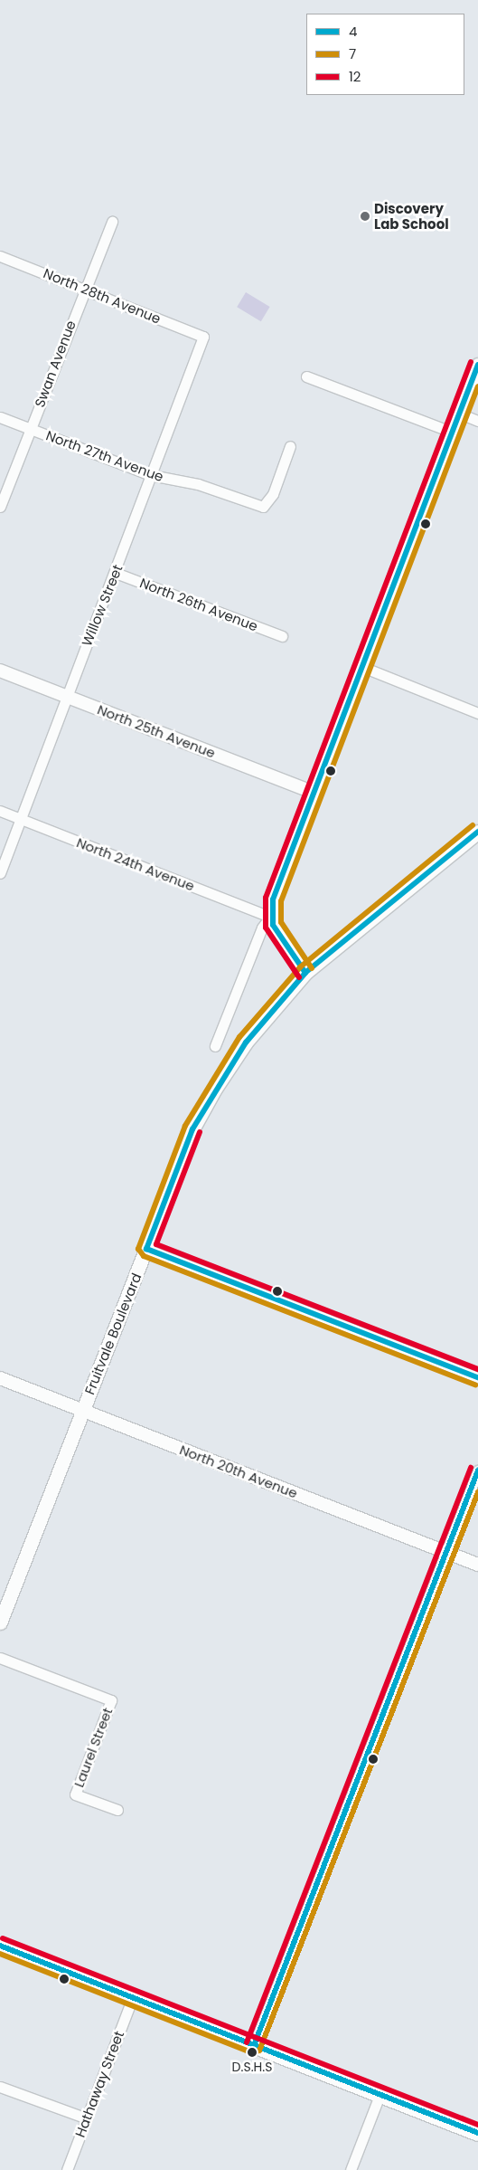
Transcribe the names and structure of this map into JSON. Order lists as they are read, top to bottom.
{
  "streets": {
    "main road": ["Fruitvale Boulevard"],
    "street": [
      "North 28th Avenue",
      "Swan Avenue",
      "North 27th Avenue",
      "North 26th Avenue",
      "Willow Street",
      "North 25th Avenue",
      "North 24th Avenue",
      "North 20th Avenue",
      "Laurel Street",
      "Hathaway Street"
    ]
  },
  "crossings": [
    ["North 28th Avenue", "Swan Avenue"],
    ["North 28th Avenue", "Willow Street"],
    ["Swan Avenue", "North 27th Avenue"],
    ["North 27th Avenue", "Willow Street"],
    ["North 26th Avenue", "Willow Street"],
    ["Willow Street", "North 25th Avenue"],
    ["Willow Street", "North 24th Avenue"],
    ["Fruitvale Boulevard", "North 20th Avenue"]
  ],
  "places": ["Discovery Lab School", "D.S.H.S"],
  "lines": ["transit line 12", "transit line 4", "transit line 7"],
  "legend": ["4", "7", "12"]
}
